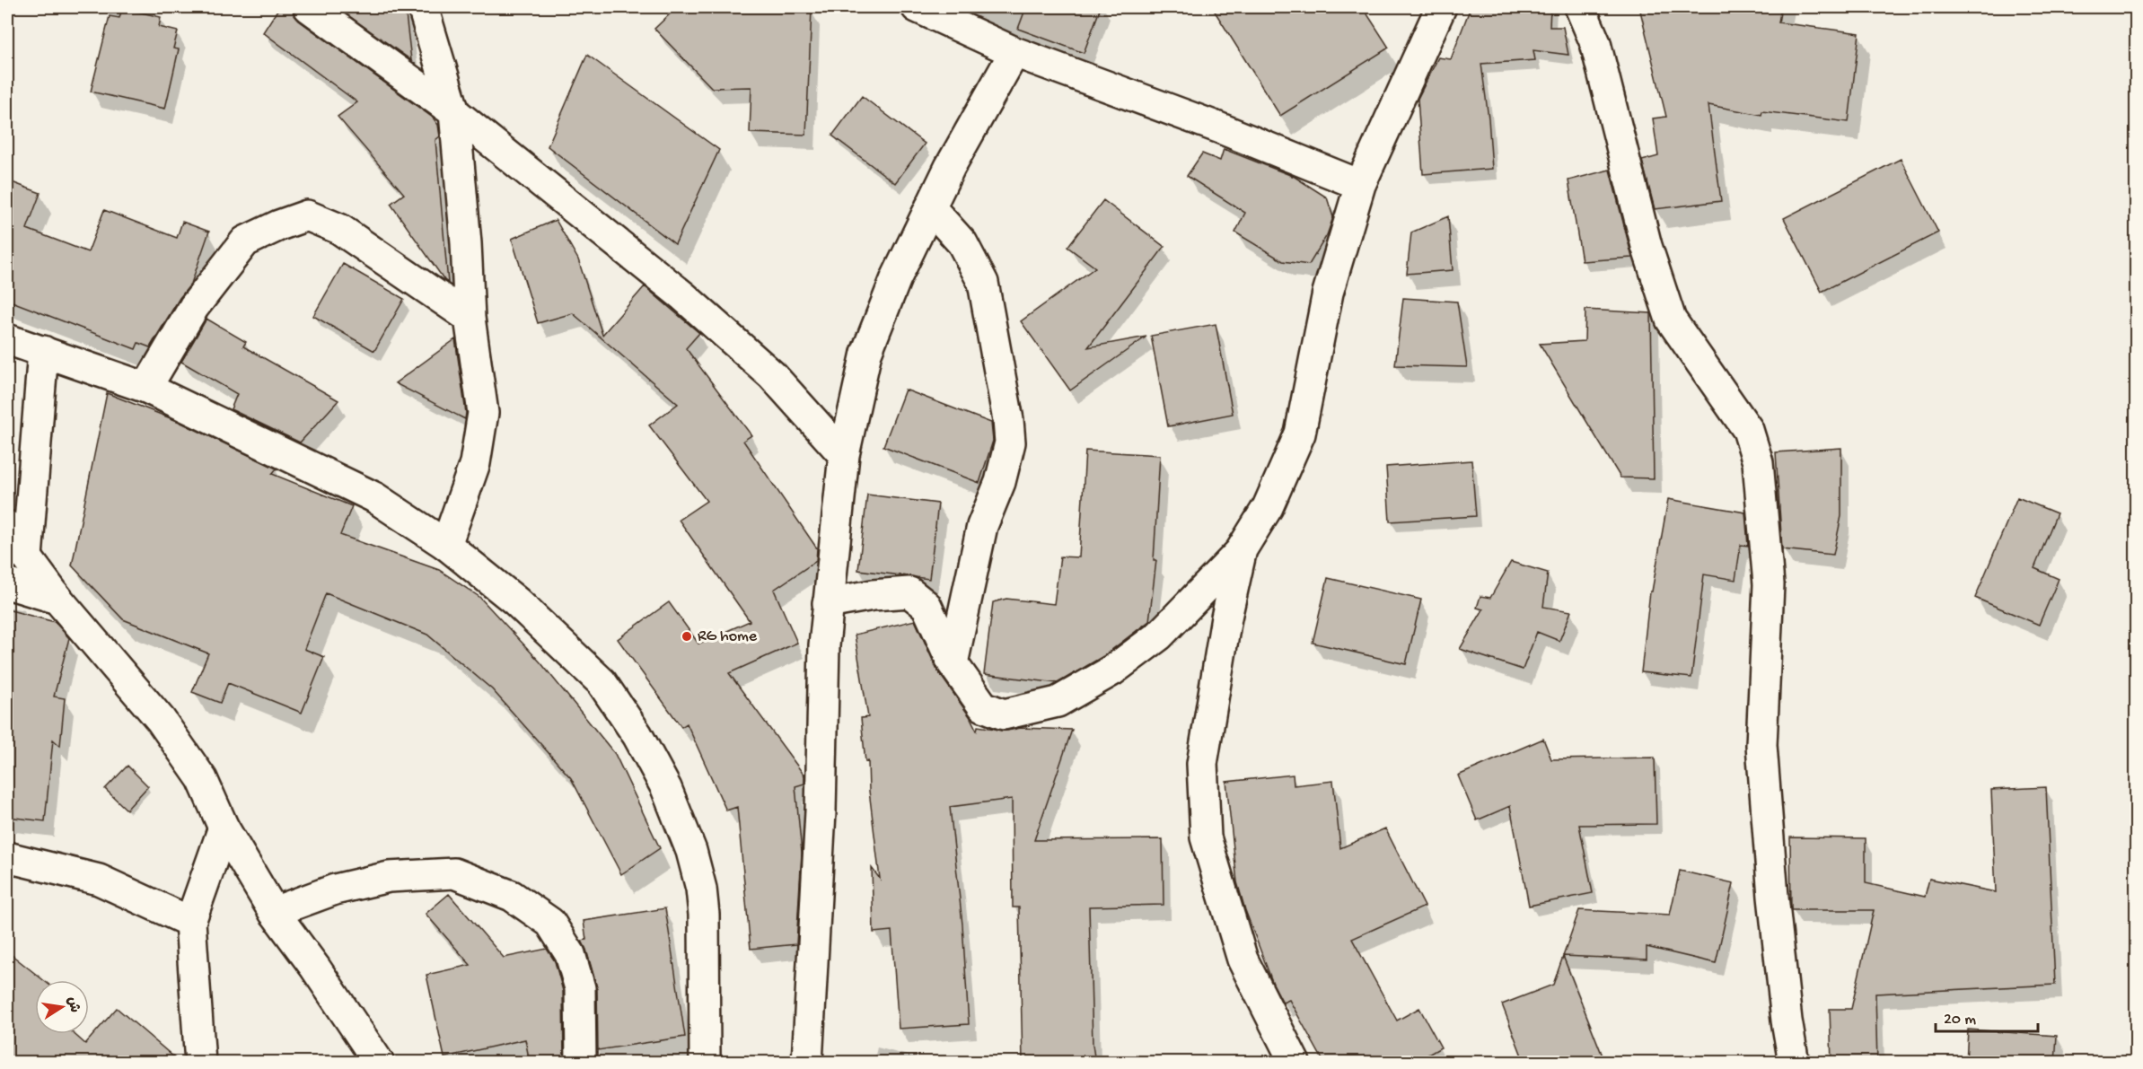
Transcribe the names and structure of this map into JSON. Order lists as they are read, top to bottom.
{
  "places": ["RG home"],
  "scale_bar": "20 m",
  "north": "right"
}
